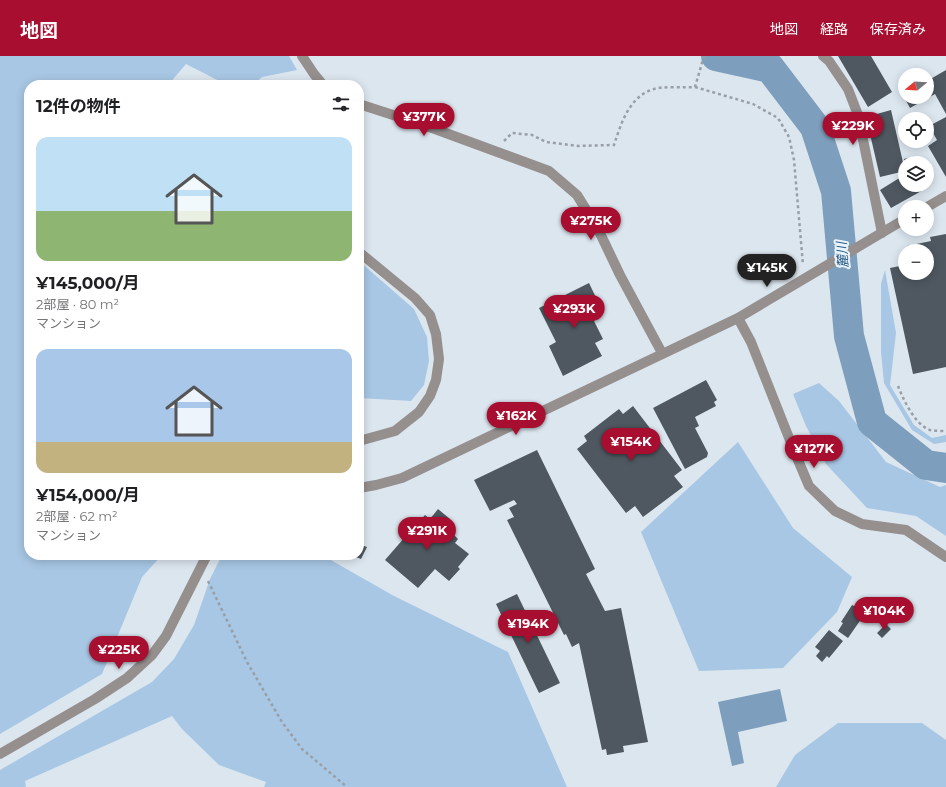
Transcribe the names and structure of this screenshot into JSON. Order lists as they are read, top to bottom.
{
  "water": ["麓川"],
  "north": "left",
  "page": {
    "header": "地図",
    "nav": ["地図", "経路", "保存済み"],
    "map_buttons": ["+", "−"],
    "heading": "12件の物件",
    "price": [
      "¥377K",
      "¥229K",
      "¥275K",
      "¥145K",
      "¥293K",
      "¥162K",
      "¥154K",
      "¥127K",
      "¥291K",
      "¥104K",
      "¥194K",
      "¥225K"
    ],
    "list": [
      {
        "name": "¥145,000/月",
        "note": "2部屋 · 80 m² · マンション"
      },
      {
        "name": "¥154,000/月",
        "note": "2部屋 · 62 m² · マンション"
      }
    ]
  }
}
